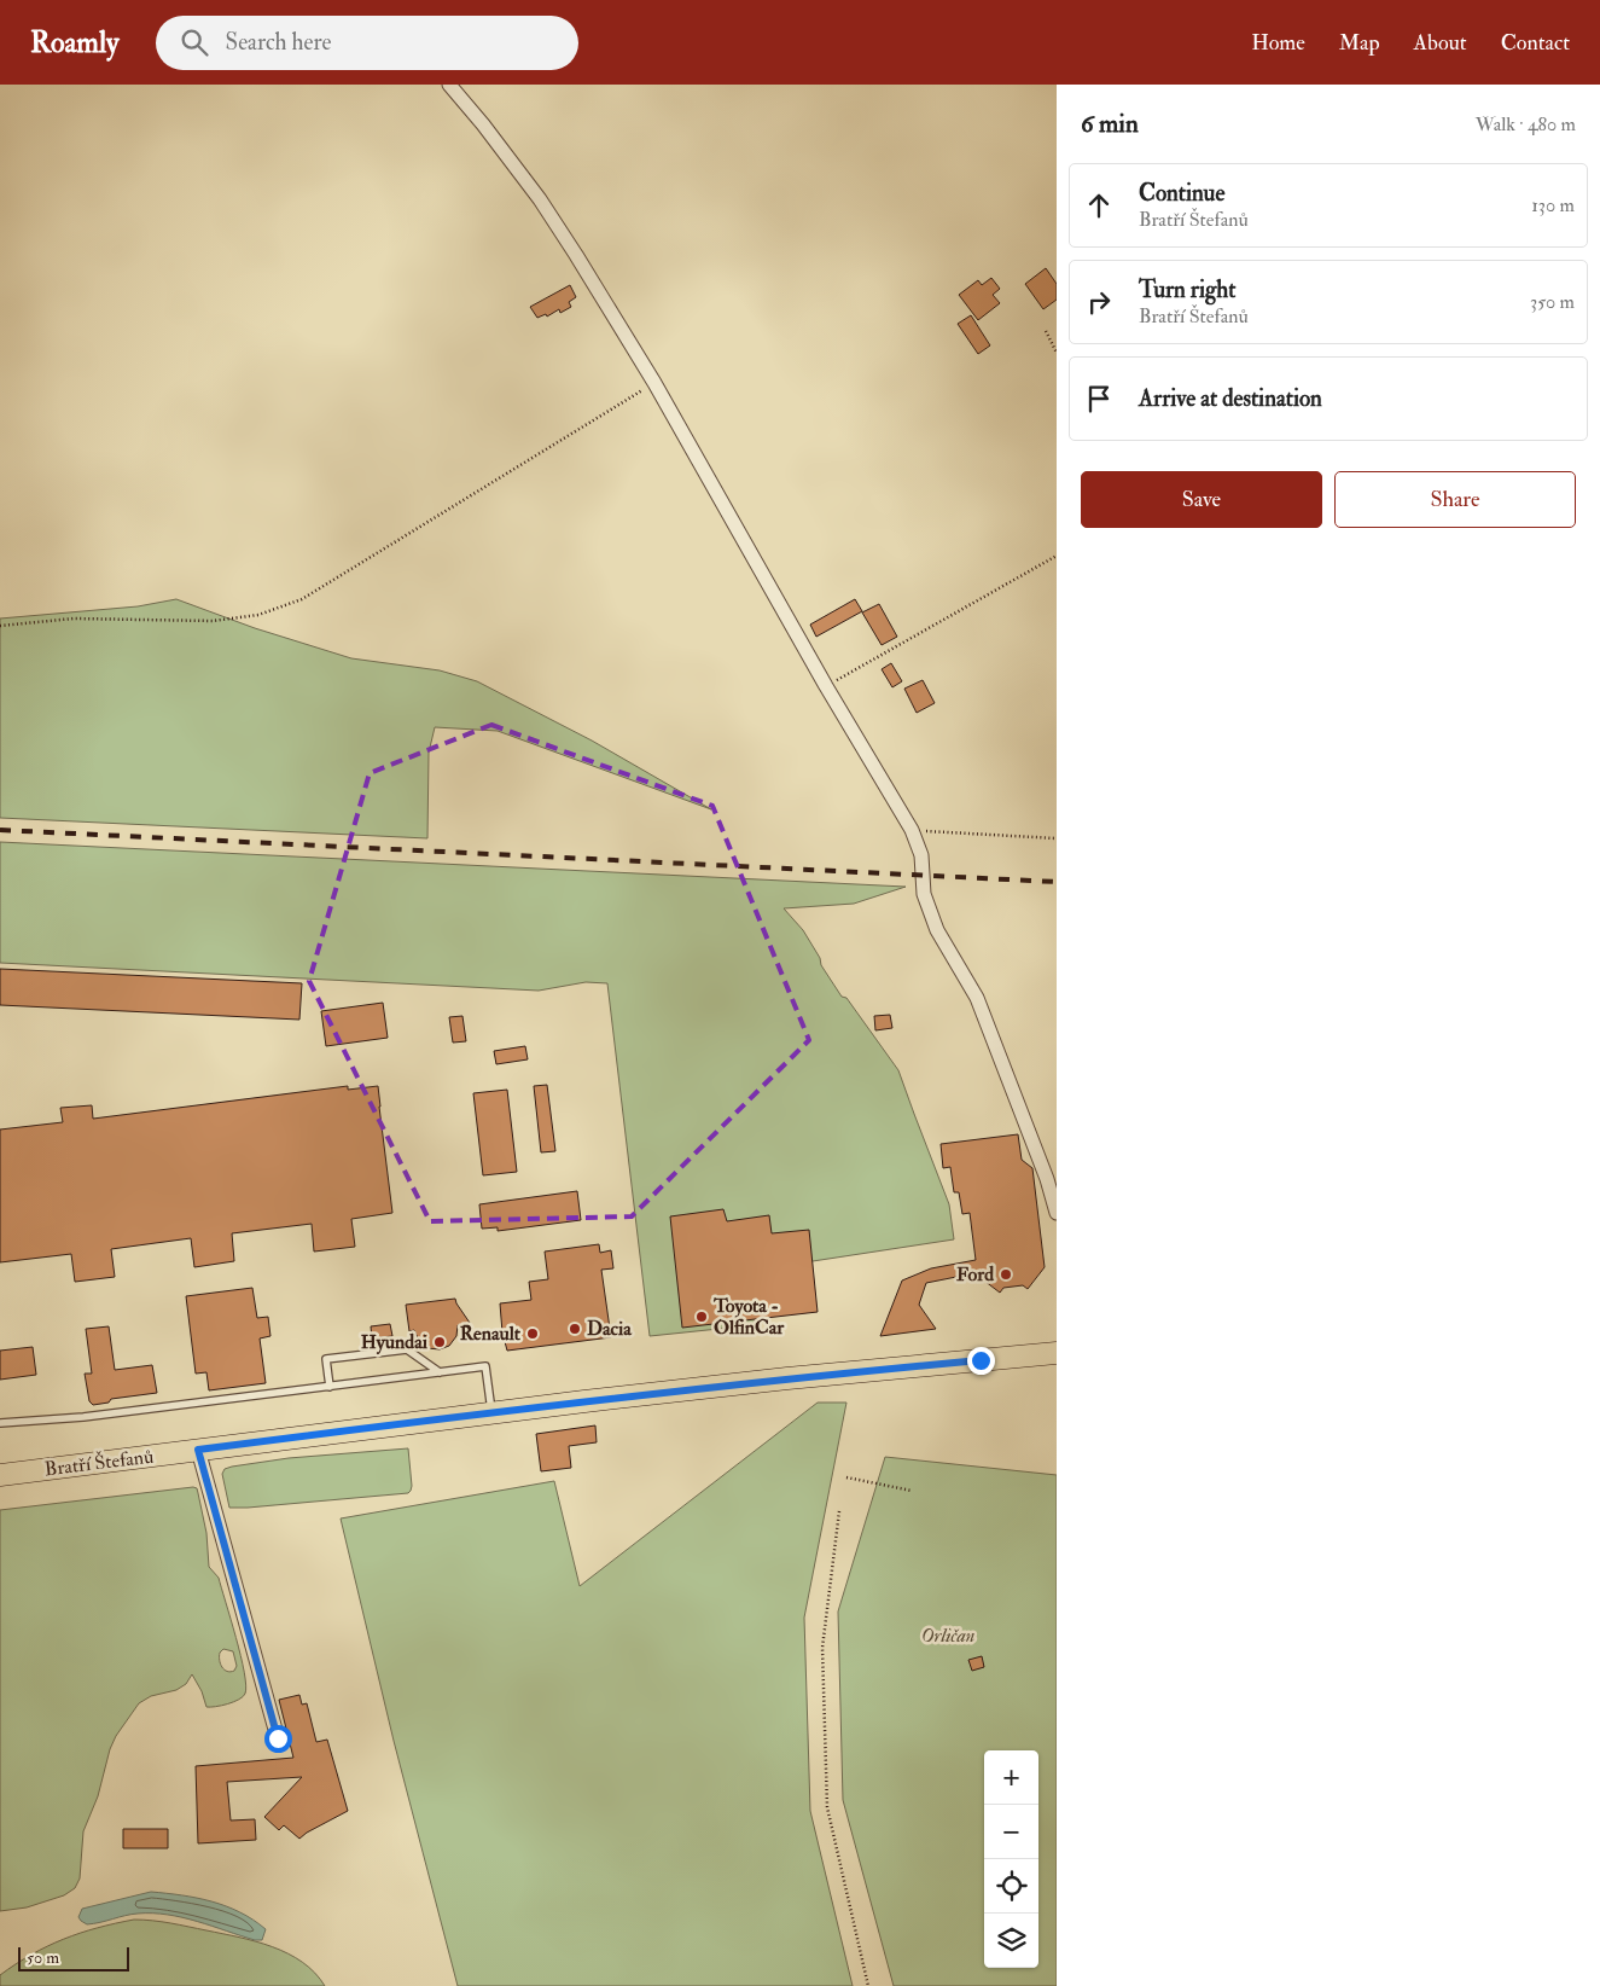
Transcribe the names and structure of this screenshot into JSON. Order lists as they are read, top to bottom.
{
  "streets": {
    "main road": ["Bratří Štefanů"]
  },
  "parks": ["Orličan"],
  "places": [
    "Ford",
    "Toyota - OlfinCar",
    "Dacia",
    "Renault",
    "Hyundai"
  ],
  "scale_bar": "50 m",
  "page": {
    "header": "Roamly",
    "search": "Search here",
    "nav": [
      "Home",
      "Map",
      "About",
      "Contact"
    ],
    "heading": ["6 min", "Walk · 480 m"],
    "list": [
      ["Continue", "Bratří Štefanů", "130 m"],
      ["Turn right", "Bratří Štefanů", "350 m"],
      "Arrive at destination"
    ],
    "buttons": ["Save", "Share"],
    "map_buttons": ["+", "−"],
    "scale": "50 m"
  }
}
